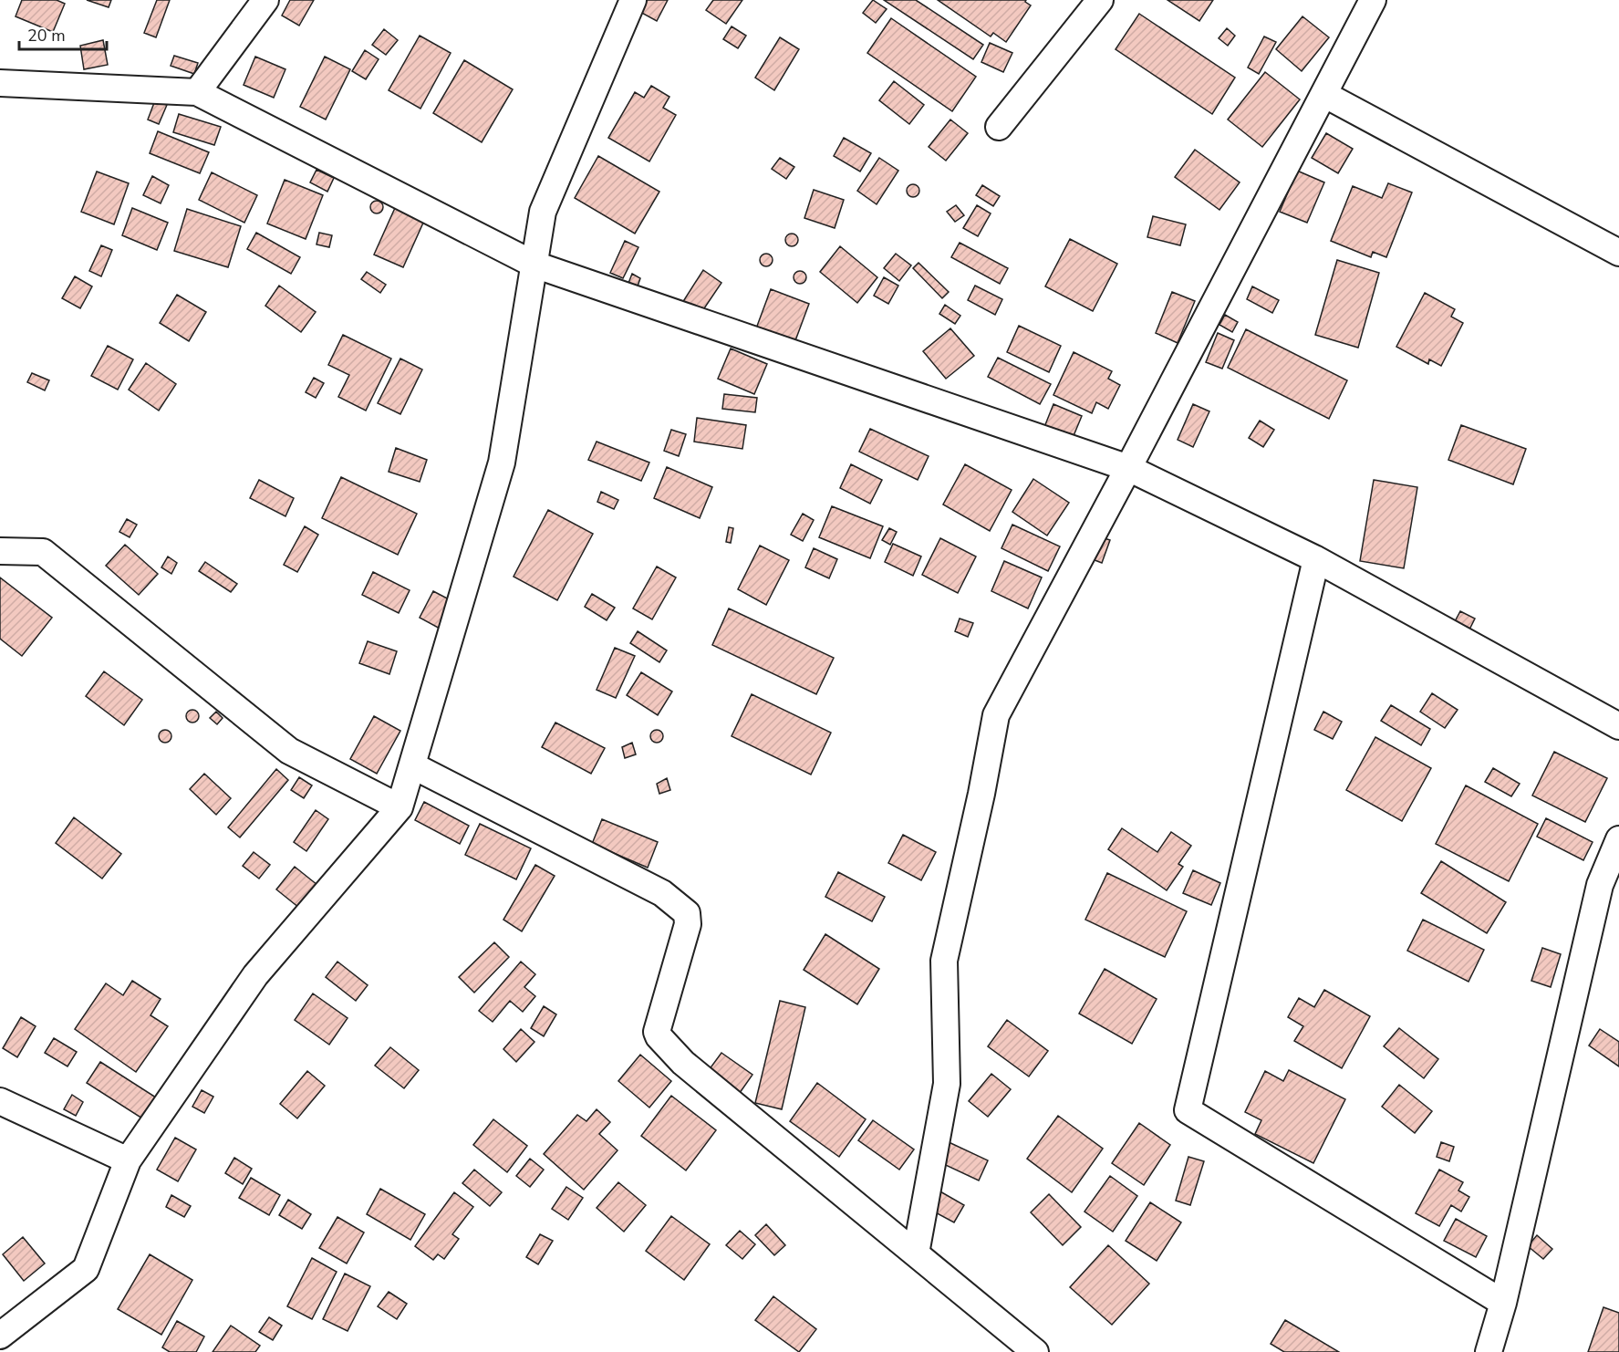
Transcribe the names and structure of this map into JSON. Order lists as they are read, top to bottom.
{
  "scale_bar": "20 m"
}
